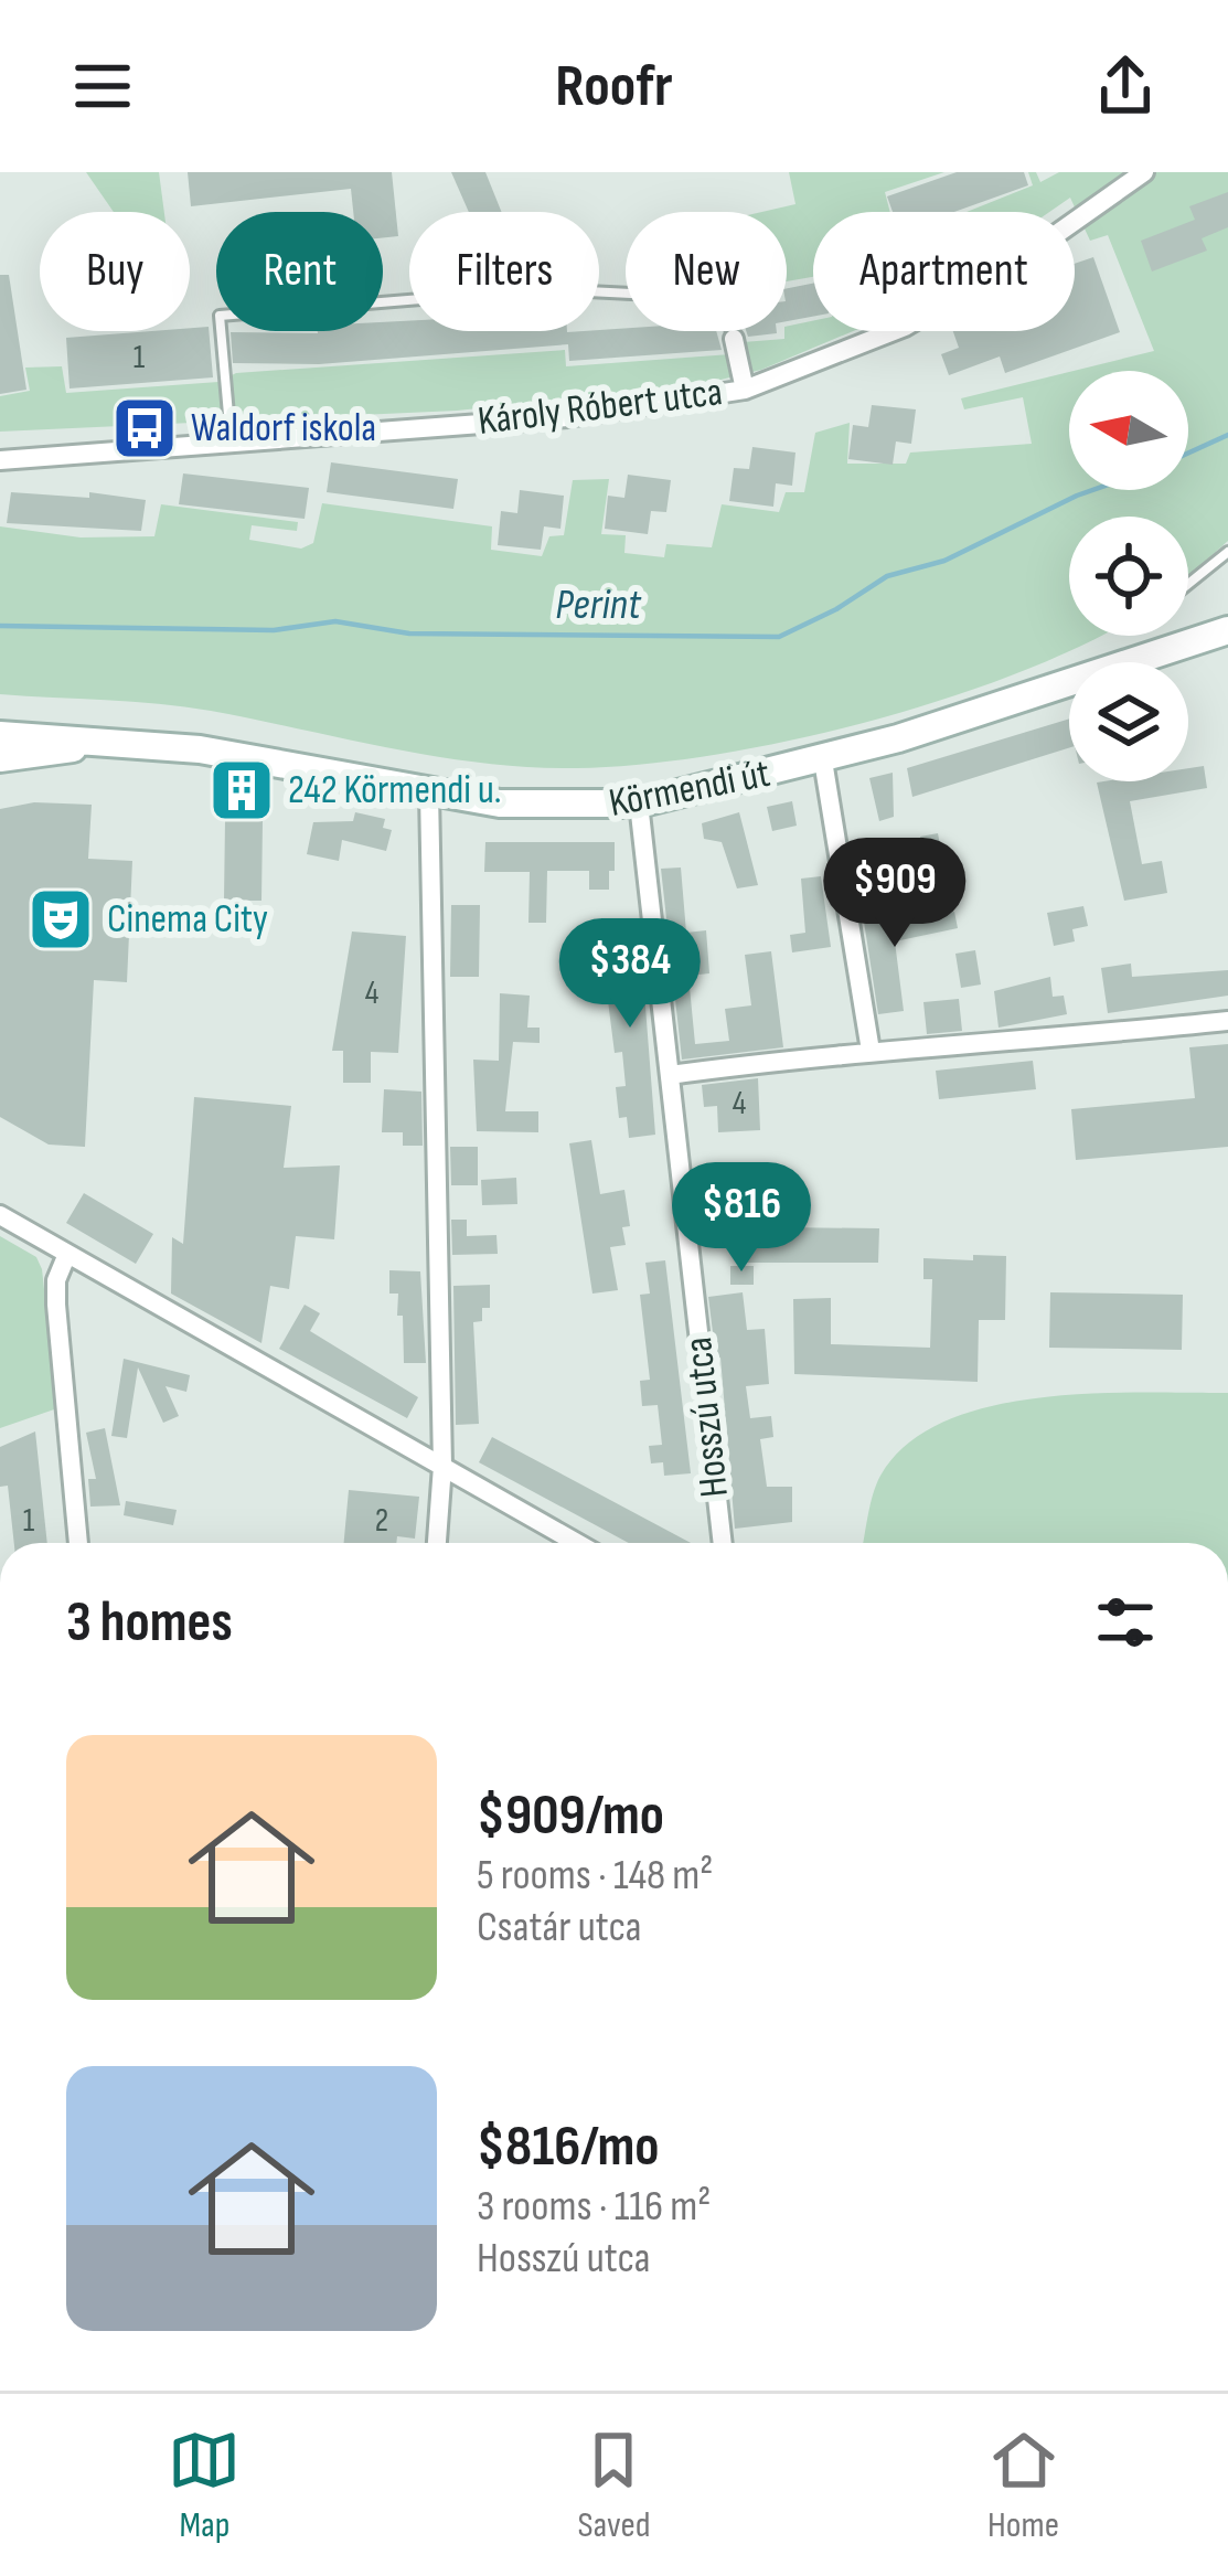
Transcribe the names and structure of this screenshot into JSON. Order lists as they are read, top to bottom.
{
  "streets": {
    "street": ["Károly Róbert utca", "Körmendi út", "Hosszú utca"]
  },
  "crossings": [
    ["Körmendi út", "Hosszú utca"]
  ],
  "water": ["Perint"],
  "places": {
    "bus stop": ["Waldorf iskola"],
    "building": ["242 Körmendi u."],
    "theatre": ["Cinema City"]
  },
  "house_numbers": [
    "1",
    "4",
    "4",
    "1",
    "2"
  ],
  "north": "left",
  "page": {
    "header": "Roofr",
    "chip": [
      "Buy",
      "Rent",
      "Filters",
      "New",
      "Apartment"
    ],
    "price": ["$909", "$384", "$816"],
    "heading": "3 homes",
    "list": [
      {
        "name": "$909/mo",
        "note": "5 rooms · 148 m² · Csatár utca"
      },
      {
        "name": "$816/mo",
        "note": "3 rooms · 116 m² · Hosszú utca"
      }
    ],
    "tabs": ["Map", "Saved", "Home"]
  }
}
